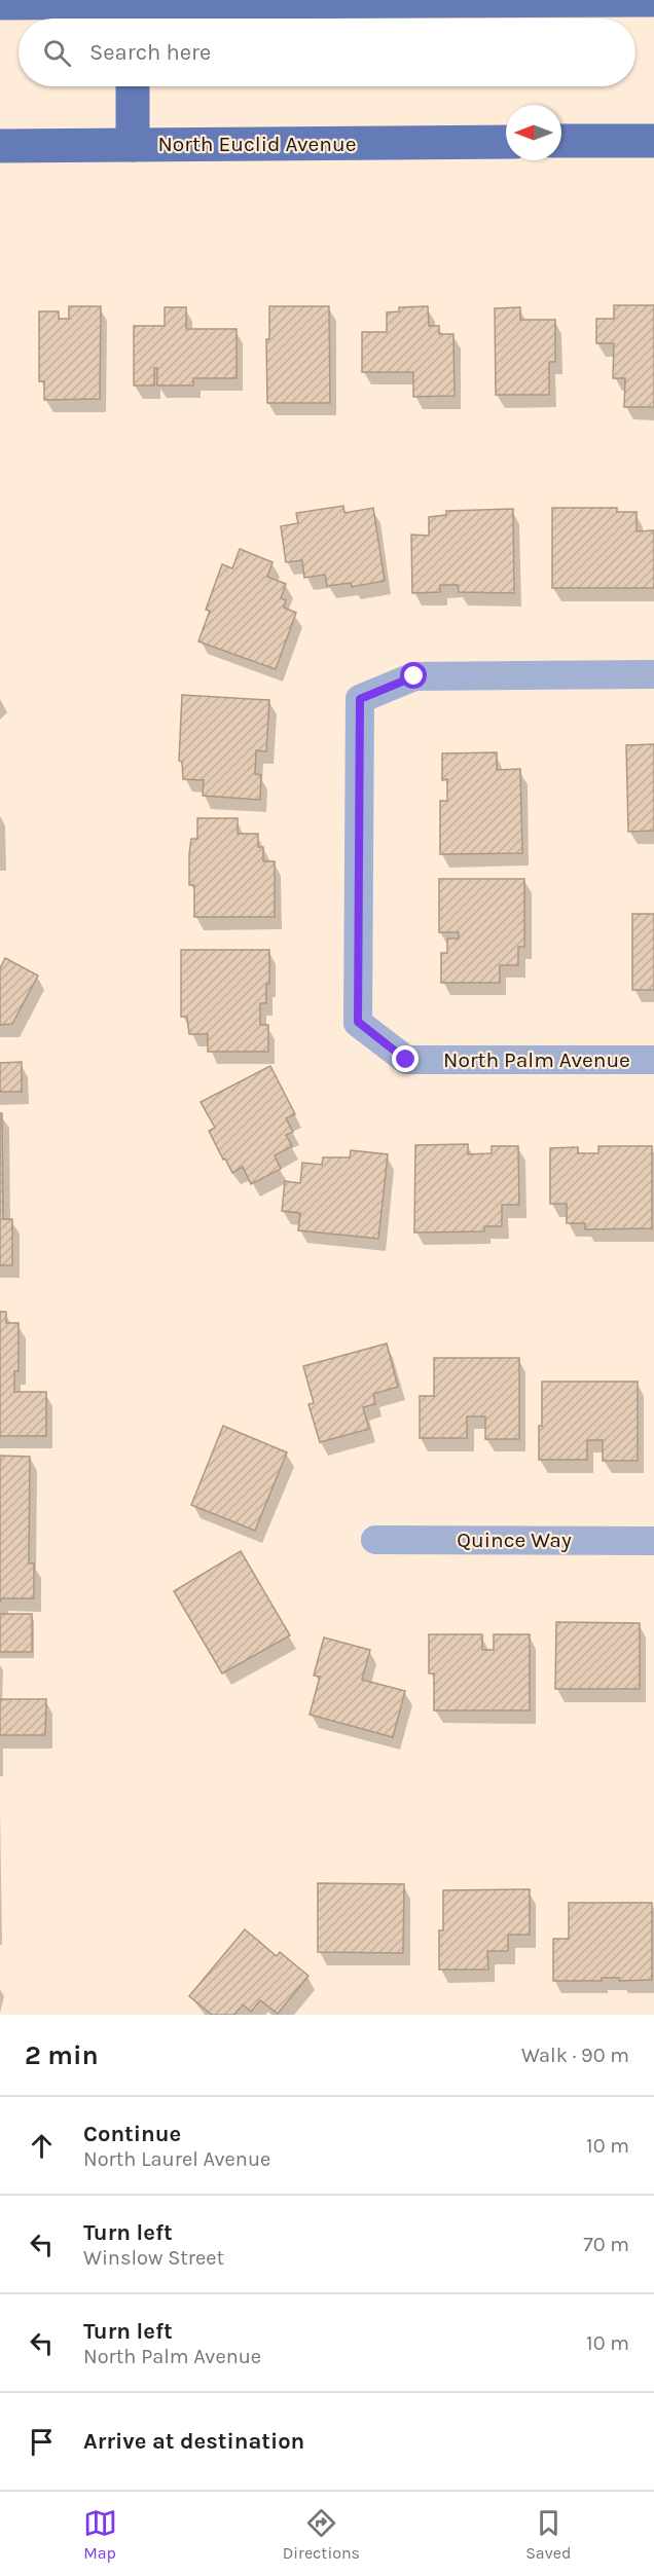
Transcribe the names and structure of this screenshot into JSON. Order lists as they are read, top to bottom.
{
  "streets": {
    "main road": ["North Euclid Avenue"],
    "street": ["North Palm Avenue", "Quince Way"]
  },
  "north": "left",
  "page": {
    "search": "Search here",
    "heading": ["2 min", "Walk · 90 m"],
    "list": [
      ["Continue", "North Laurel Avenue", "10 m"],
      ["Turn left", "Winslow Street", "70 m"],
      ["Turn left", "North Palm Avenue", "10 m"],
      "Arrive at destination"
    ],
    "nav": ["Map", "Directions", "Saved"]
  }
}
